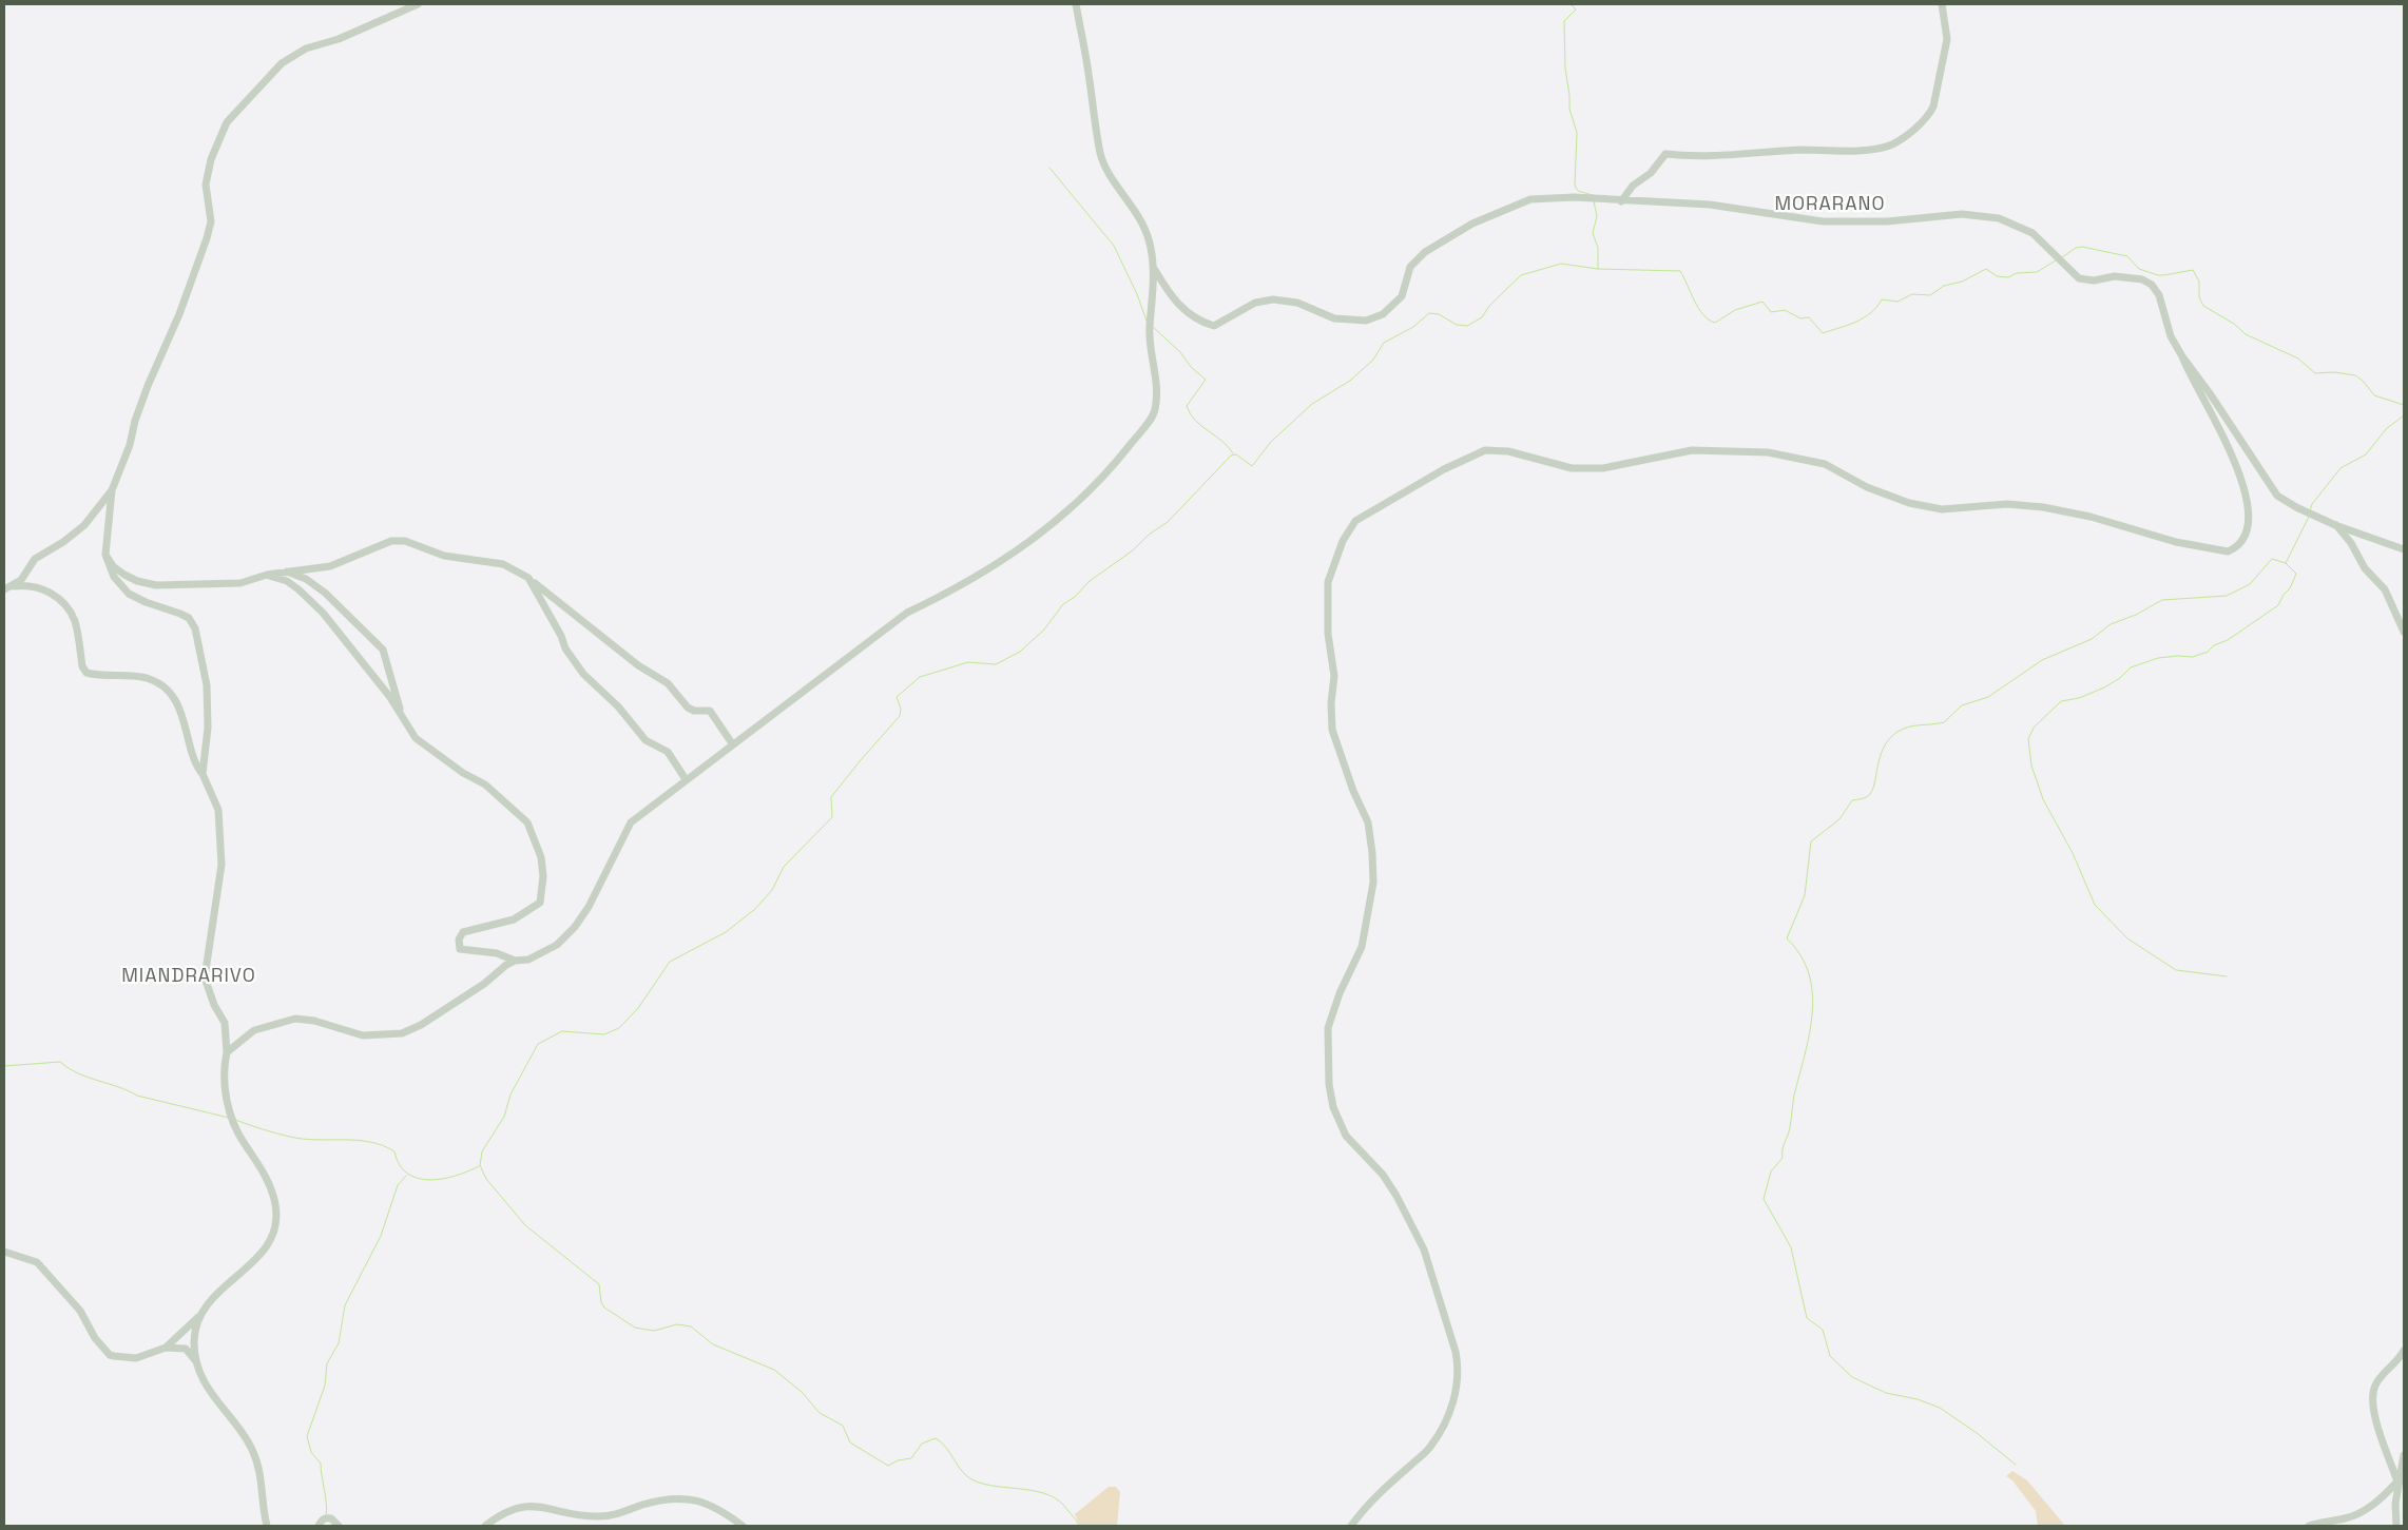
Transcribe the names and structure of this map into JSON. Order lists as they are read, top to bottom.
{
  "districts": ["MORARANO", "MIANDRARIVO"]
}
